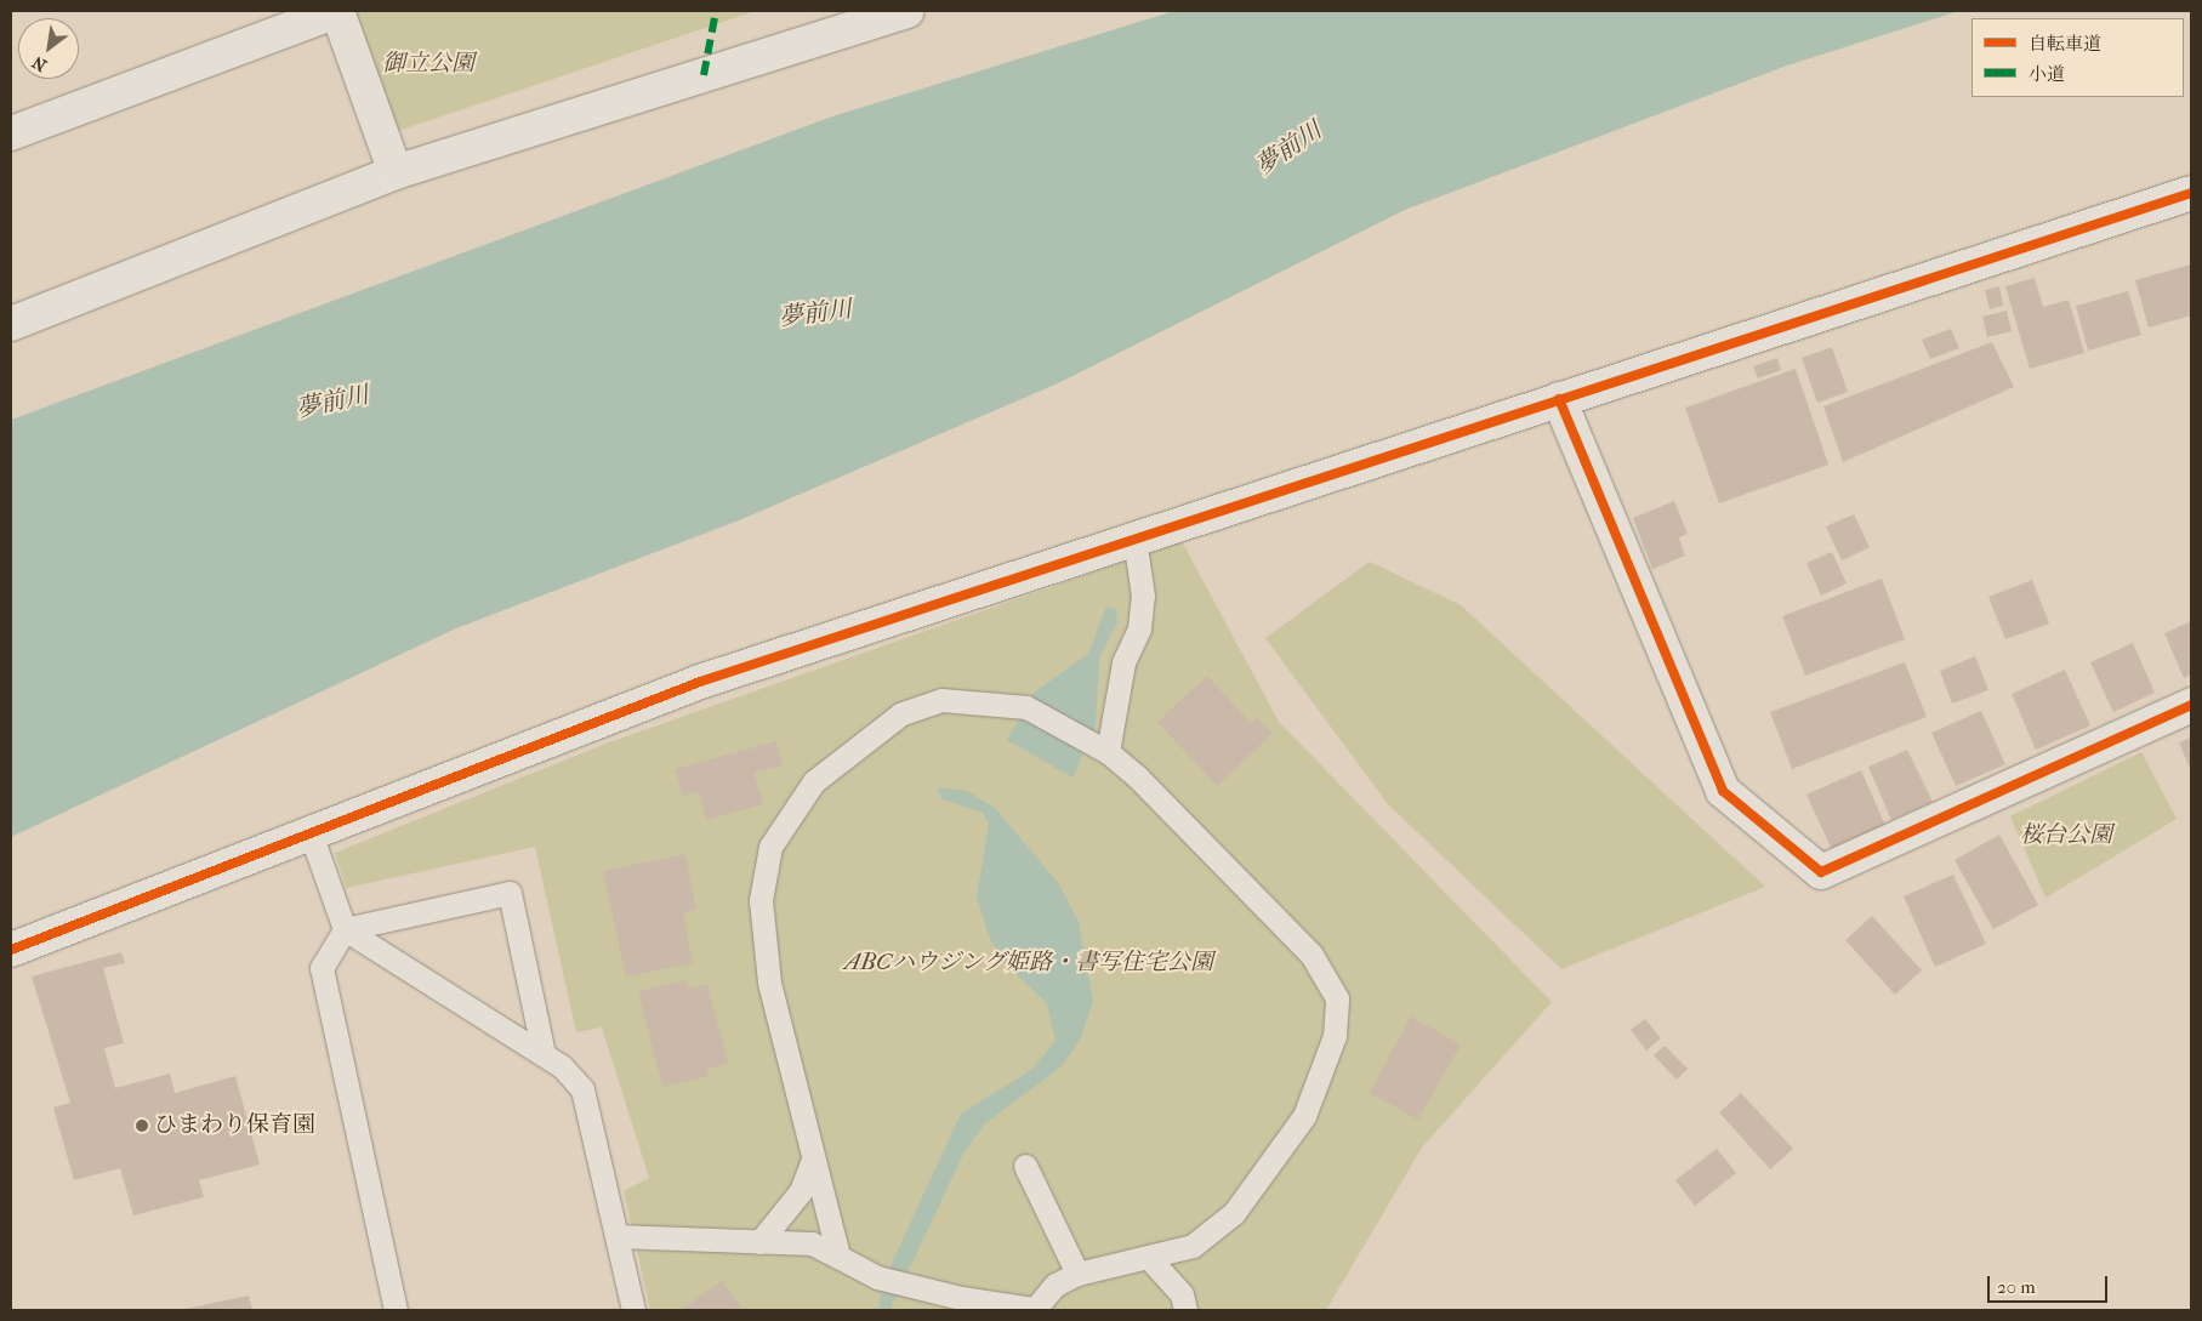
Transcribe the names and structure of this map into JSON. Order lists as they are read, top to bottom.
{
  "water": ["夢前川"],
  "parks": ["御立公園", "桜台公園", "ABCハウジング姫路・書写住宅公園"],
  "places": ["ひまわり保育園"],
  "legend": ["自転車道", "小道"],
  "scale_bar": "20 m",
  "north": "bottom left"
}
